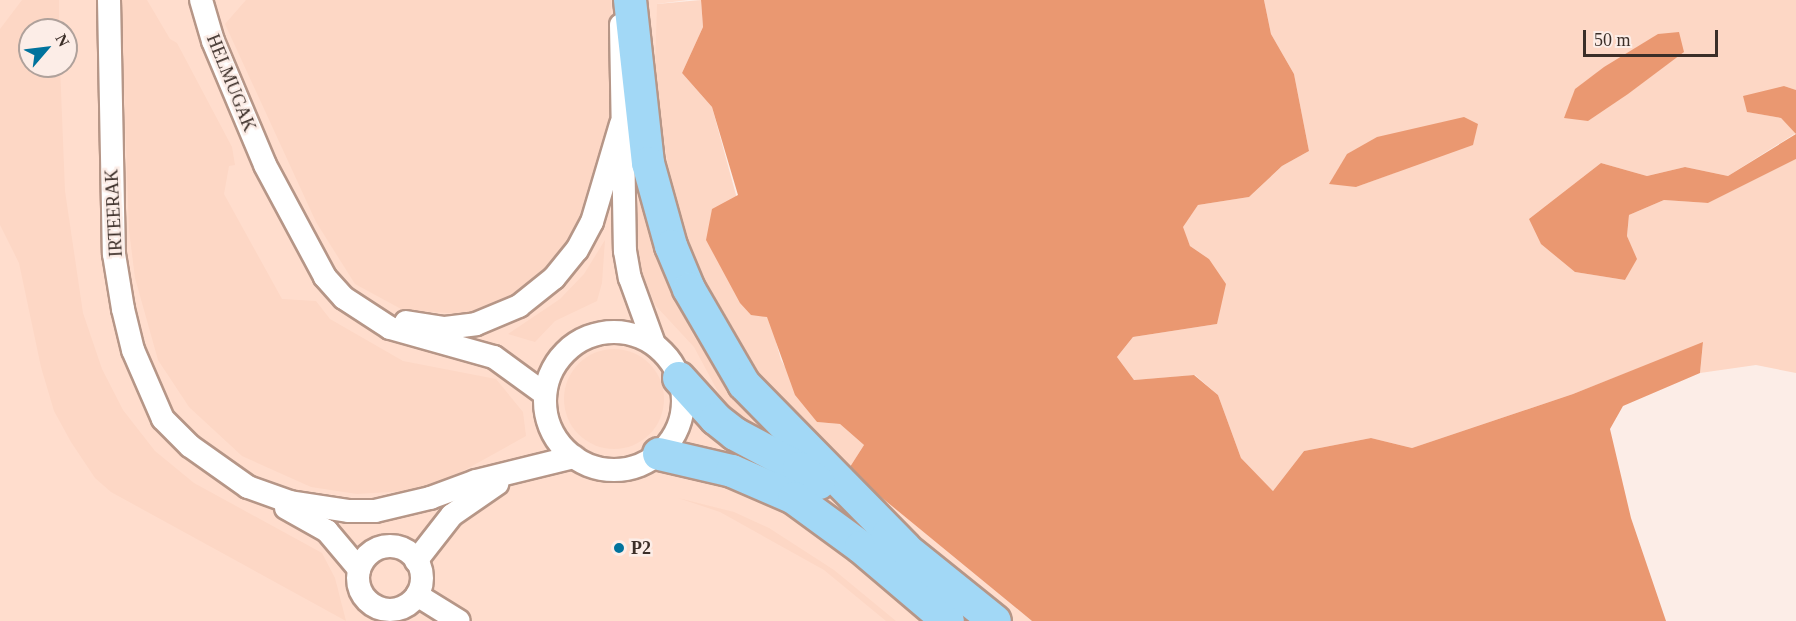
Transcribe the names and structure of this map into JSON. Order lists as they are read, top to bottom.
{
  "streets": {
    "street": ["HELMUGAK", "IRTEERAK"]
  },
  "places": ["P2"],
  "scale_bar": "50 m",
  "north": "top right"
}
